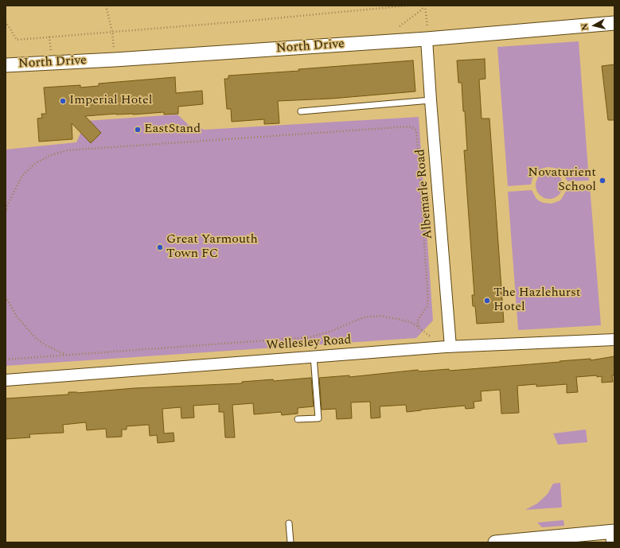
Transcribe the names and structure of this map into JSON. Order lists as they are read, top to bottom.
{
  "streets": {
    "street": ["North Drive", "Albemarle Road", "Wellesley Road"]
  },
  "crossings": [
    ["North Drive", "Albemarle Road"],
    ["Albemarle Road", "Wellesley Road"]
  ],
  "places": [
    "Imperial Hotel",
    "EastStand",
    "Novaturient School",
    "Great Yarmouth Town FC",
    "The Hazlehurst Hotel"
  ],
  "north": "left"
}
